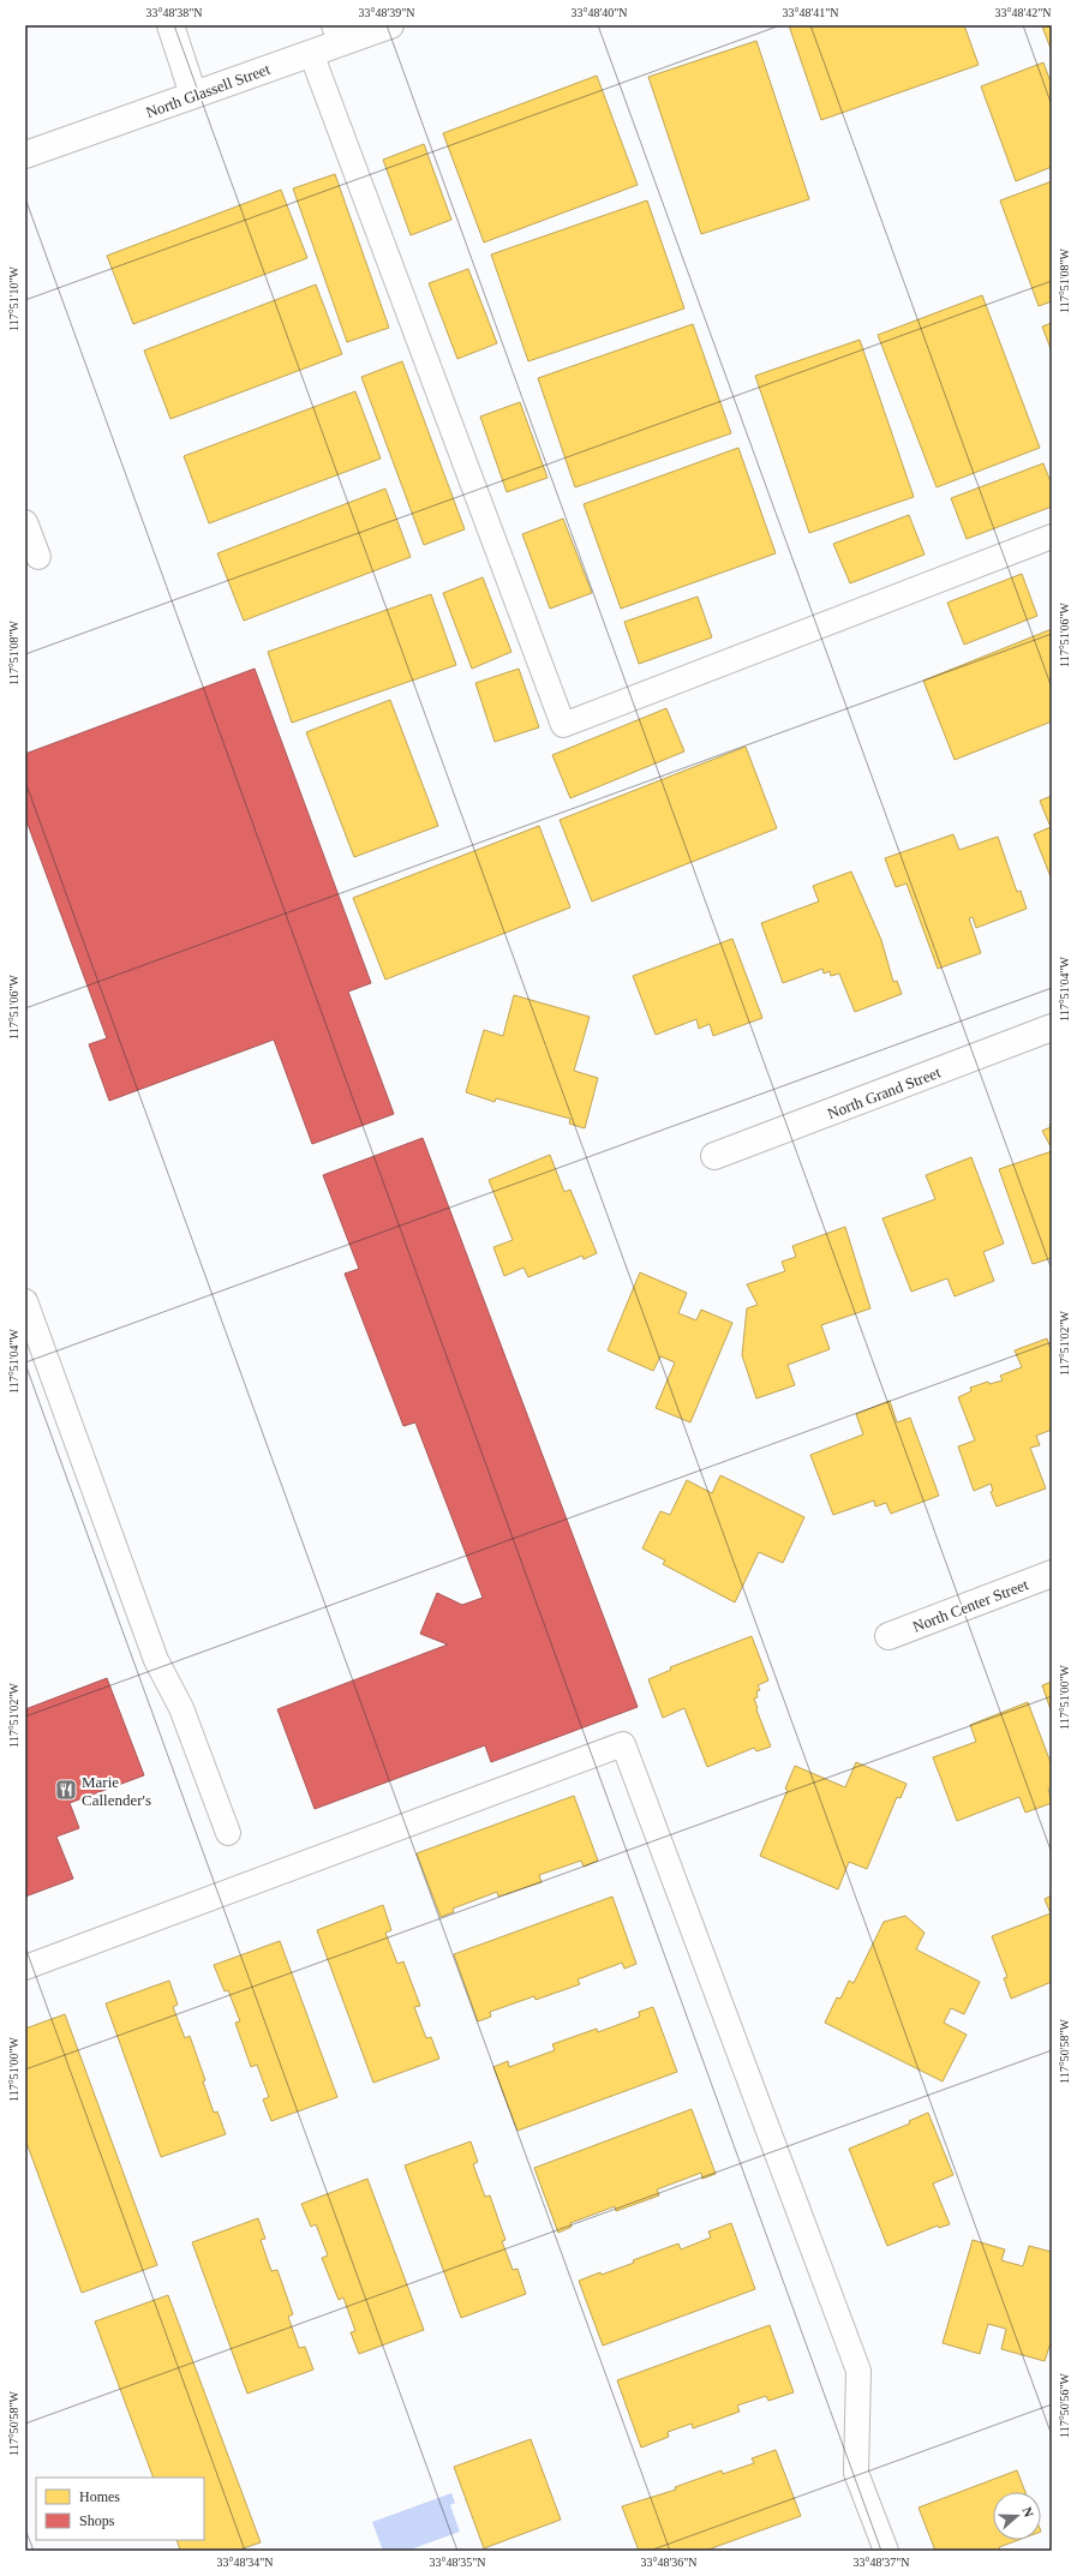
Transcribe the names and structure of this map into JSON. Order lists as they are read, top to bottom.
{
  "streets": {
    "street": ["North Glassell Street", "North Grand Street", "North Center Street"]
  },
  "places": {
    "restaurant": ["Marie Callender's"]
  },
  "legend": ["Homes", "Shops"],
  "north": "right",
  "coordinates": [
    "33°48'38\"N",
    "33°48'39\"N",
    "33°48'40\"N",
    "33°48'41\"N",
    "33°48'42\"N",
    "117°51'08\"W",
    "117°51'10\"W",
    "117°51'06\"W",
    "117°51'04\"W",
    "117°51'02\"W",
    "117°51'00\"W",
    "117°50'58\"W",
    "117°50'56\"W",
    "33°48'34\"N",
    "33°48'35\"N",
    "33°48'36\"N",
    "33°48'37\"N"
  ]
}
